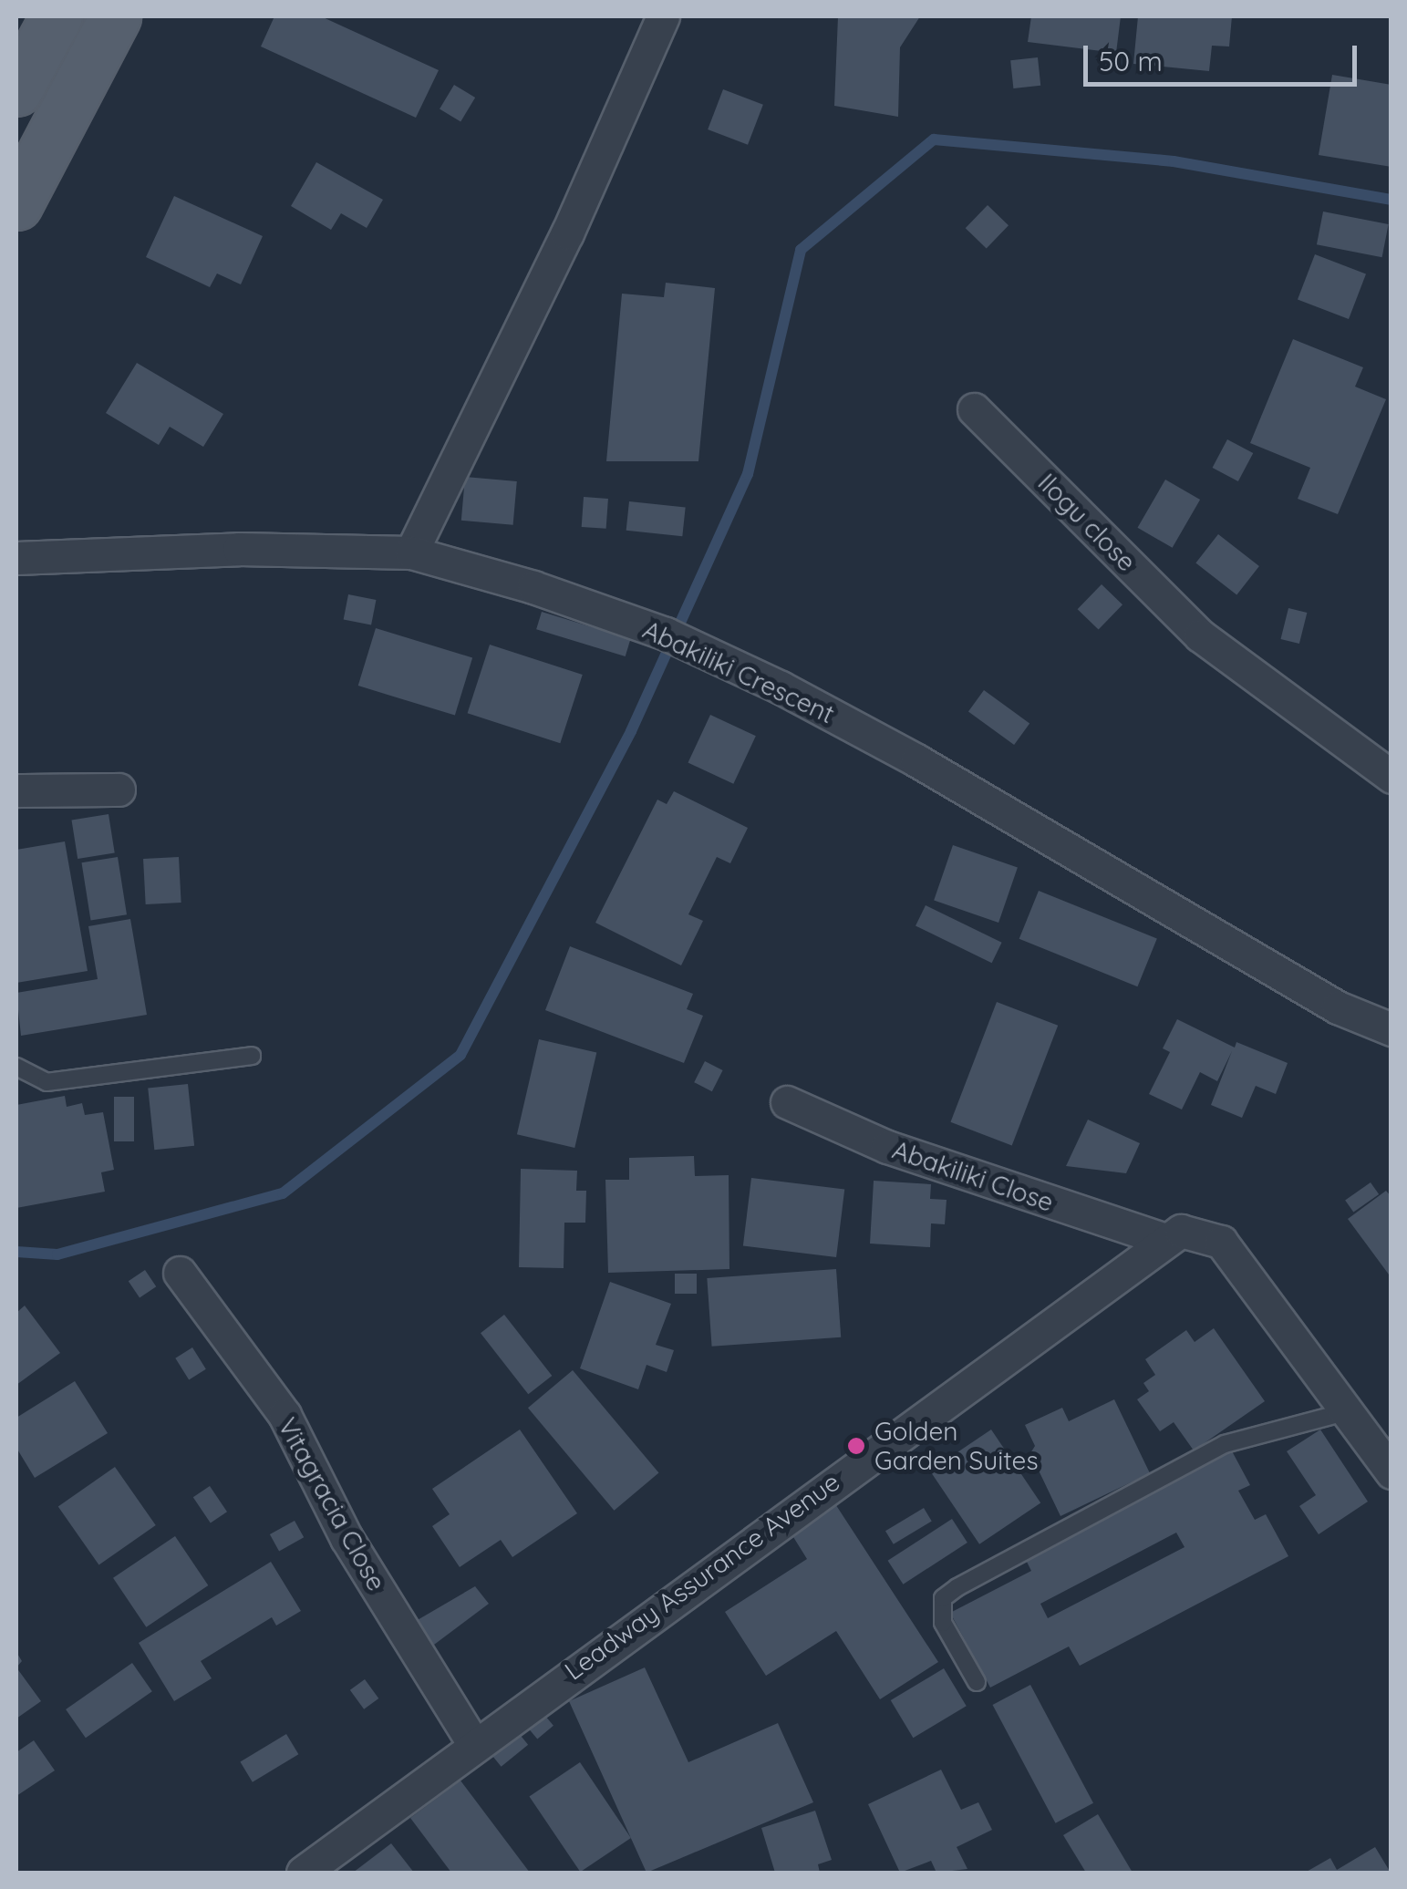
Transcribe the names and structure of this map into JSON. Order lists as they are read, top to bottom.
{
  "streets": {
    "street": [
      "Ilogu close",
      "Abakiliki Crescent",
      "Abakiliki Close",
      "Vitagracia Close",
      "Leadway Assurance Avenue"
    ]
  },
  "crossings": [
    ["Abakiliki Close", "Leadway Assurance Avenue"],
    ["Vitagracia Close", "Leadway Assurance Avenue"]
  ],
  "places": ["Golden Garden Suites"],
  "scale_bar": "50 m"
}
